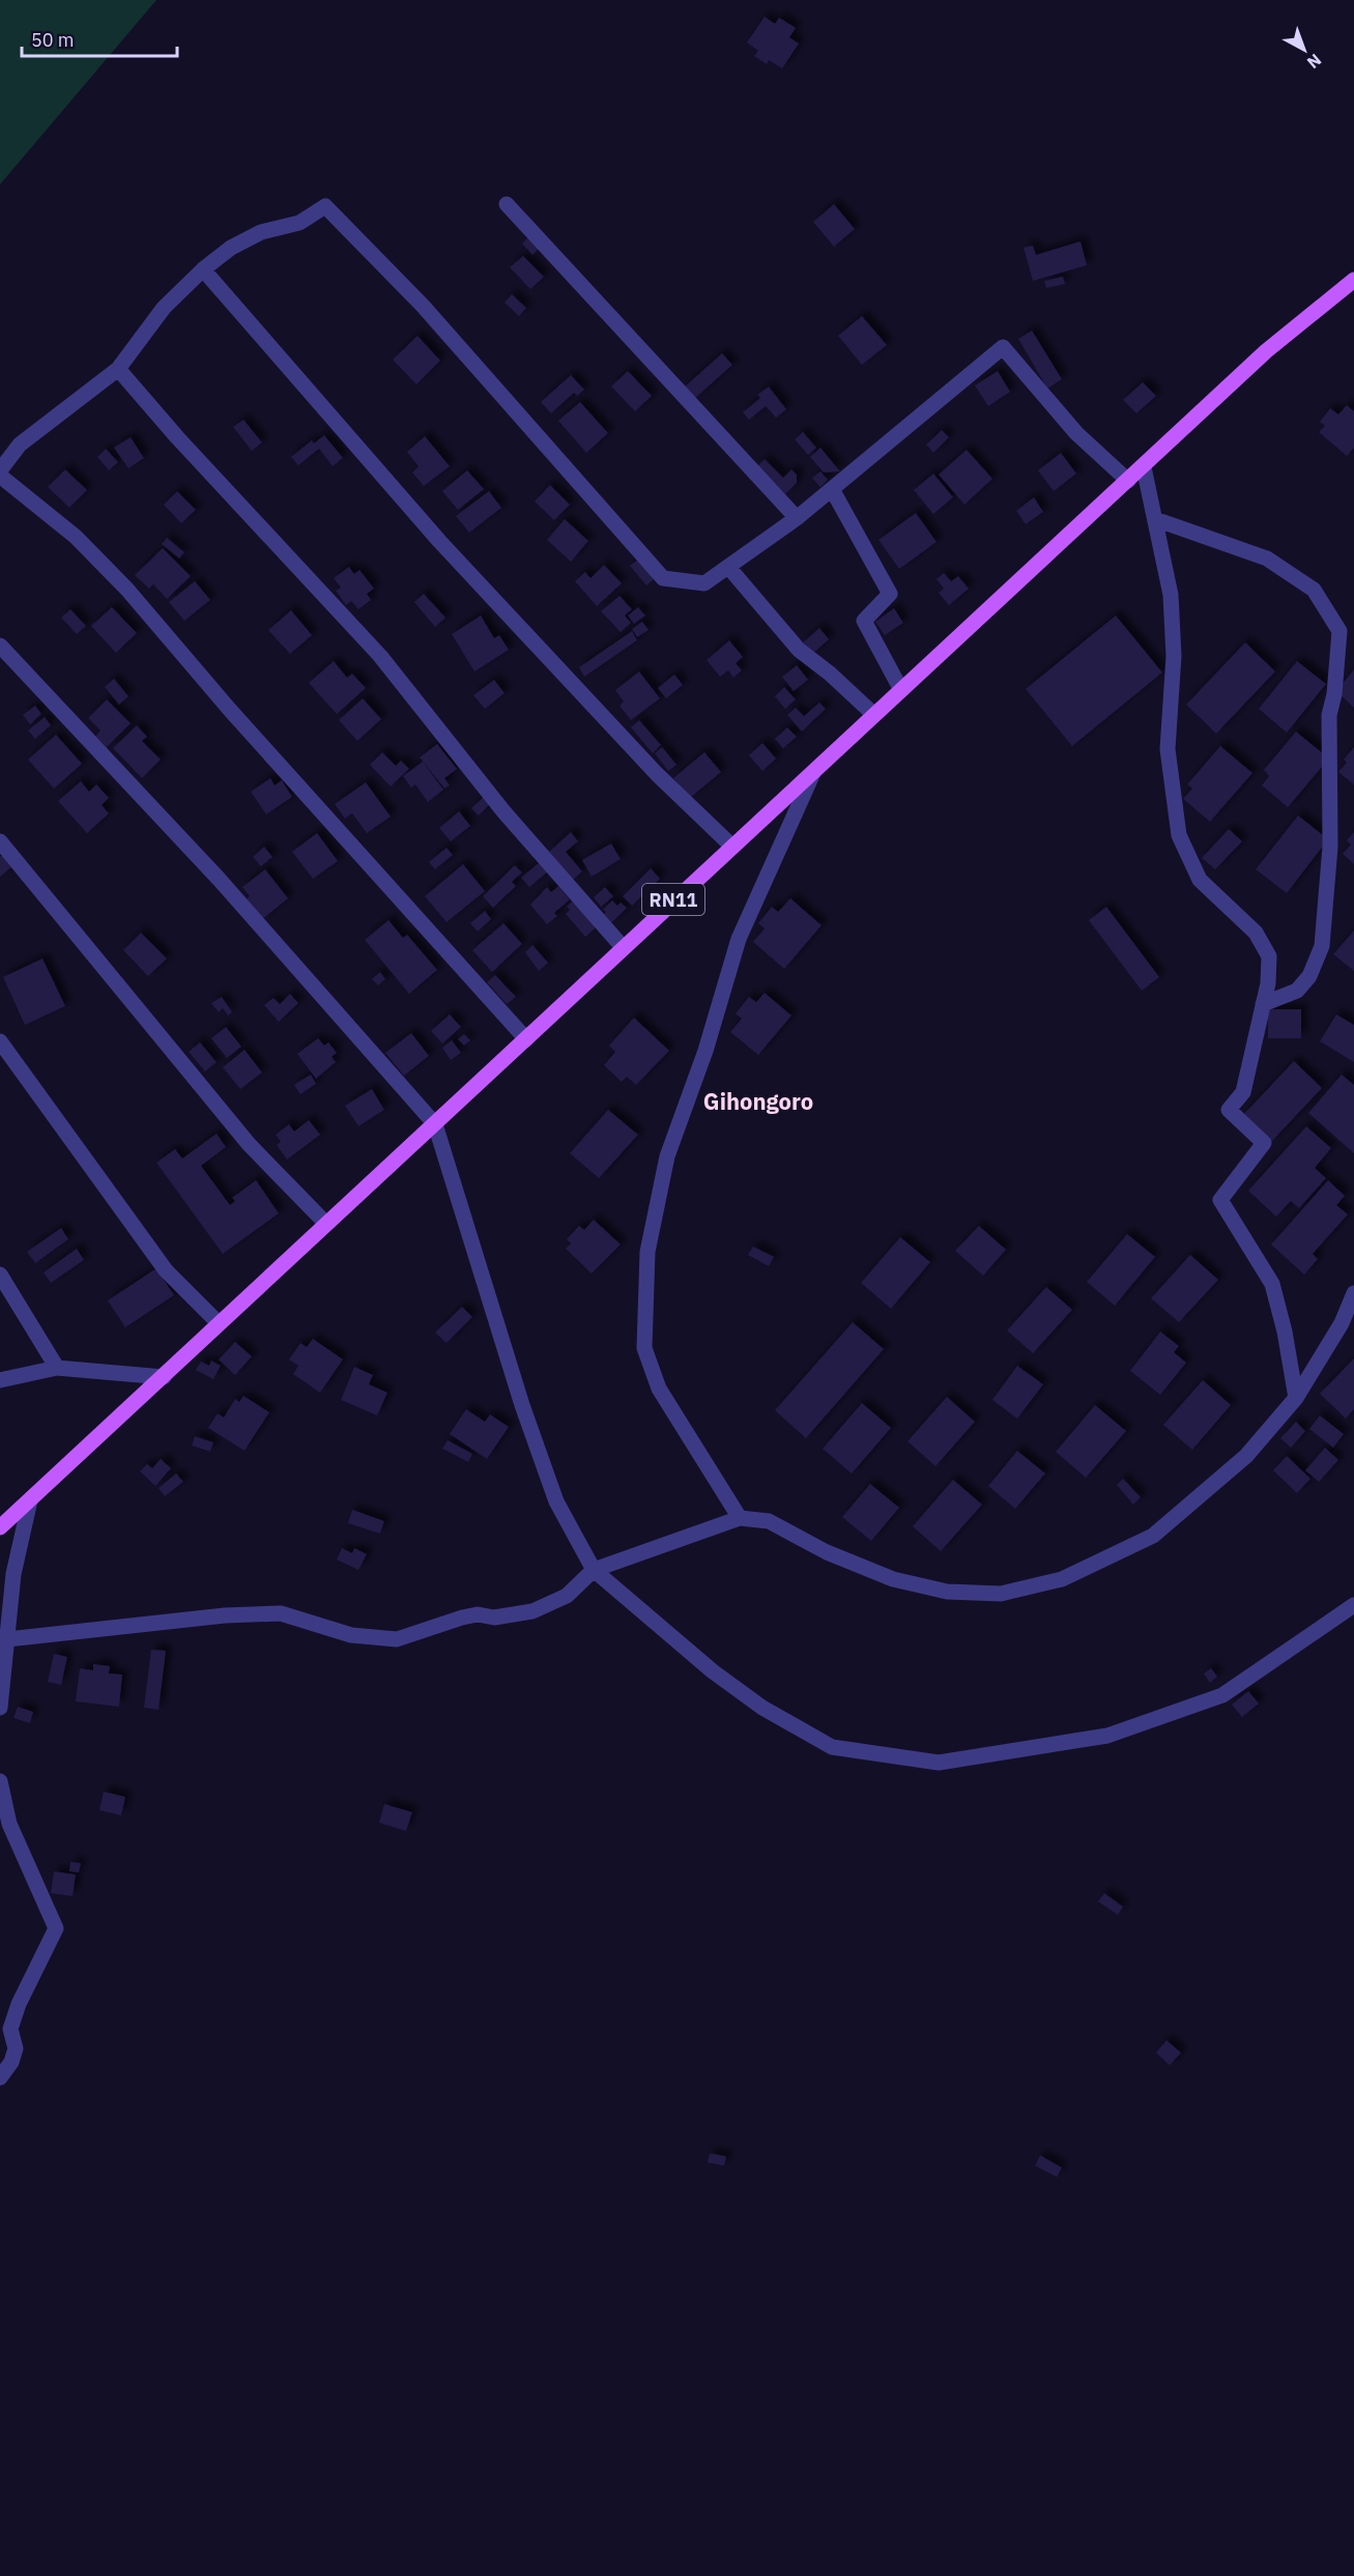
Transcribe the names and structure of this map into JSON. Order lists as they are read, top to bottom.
{
  "streets": {
    "main road": ["RN11"]
  },
  "districts": ["Gihongoro"],
  "scale_bar": "50 m",
  "north": "bottom right"
}
